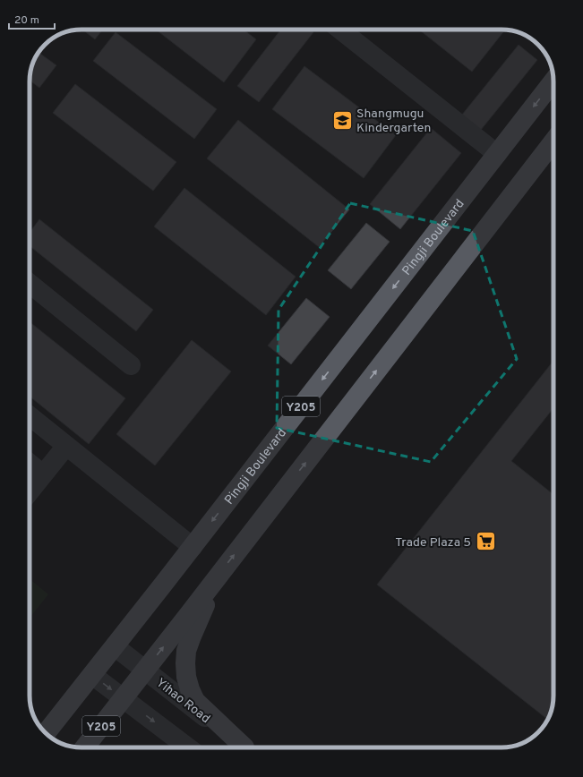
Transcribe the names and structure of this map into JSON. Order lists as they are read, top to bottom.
{
  "streets": {
    "main road": ["Pingji Boulevard", "Y205"],
    "street": ["Yihao Road"]
  },
  "crossings": [
    ["Pingji Boulevard", "Yihao Road"],
    ["Y205", "Yihao Road"]
  ],
  "places": {
    "school or university": ["Shangmugu Kindergarten"],
    "supermarket": ["Trade Plaza 5"]
  },
  "scale_bar": "20 m"
}
